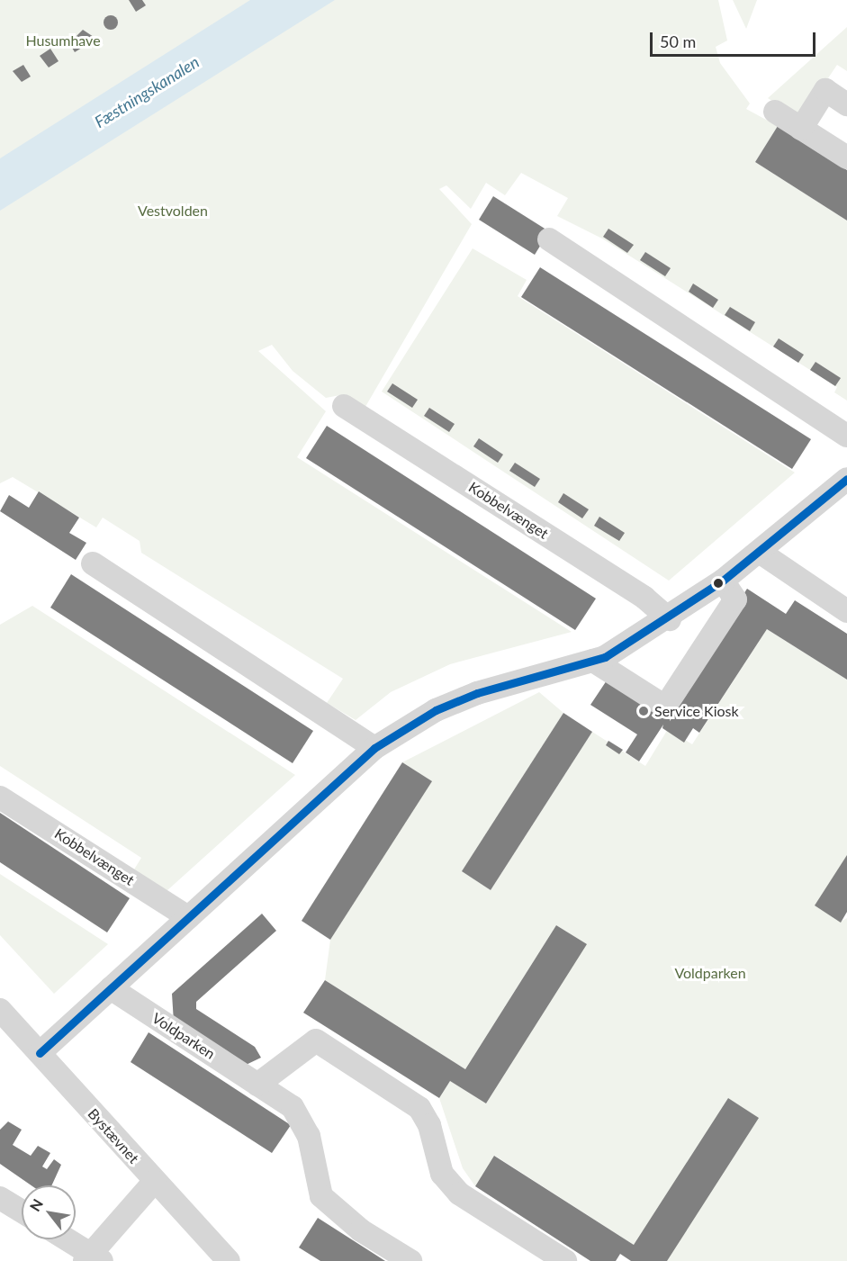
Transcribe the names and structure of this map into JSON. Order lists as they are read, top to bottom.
{
  "streets": {
    "street": ["Kobbelvænget", "Voldparken", "Bystævnet"]
  },
  "water": ["Fæstningskanalen"],
  "parks": ["Husumhave", "Vestvolden", "Voldparken"],
  "places": ["Service Kiosk"],
  "scale_bar": "50 m",
  "north": "top left"
}
